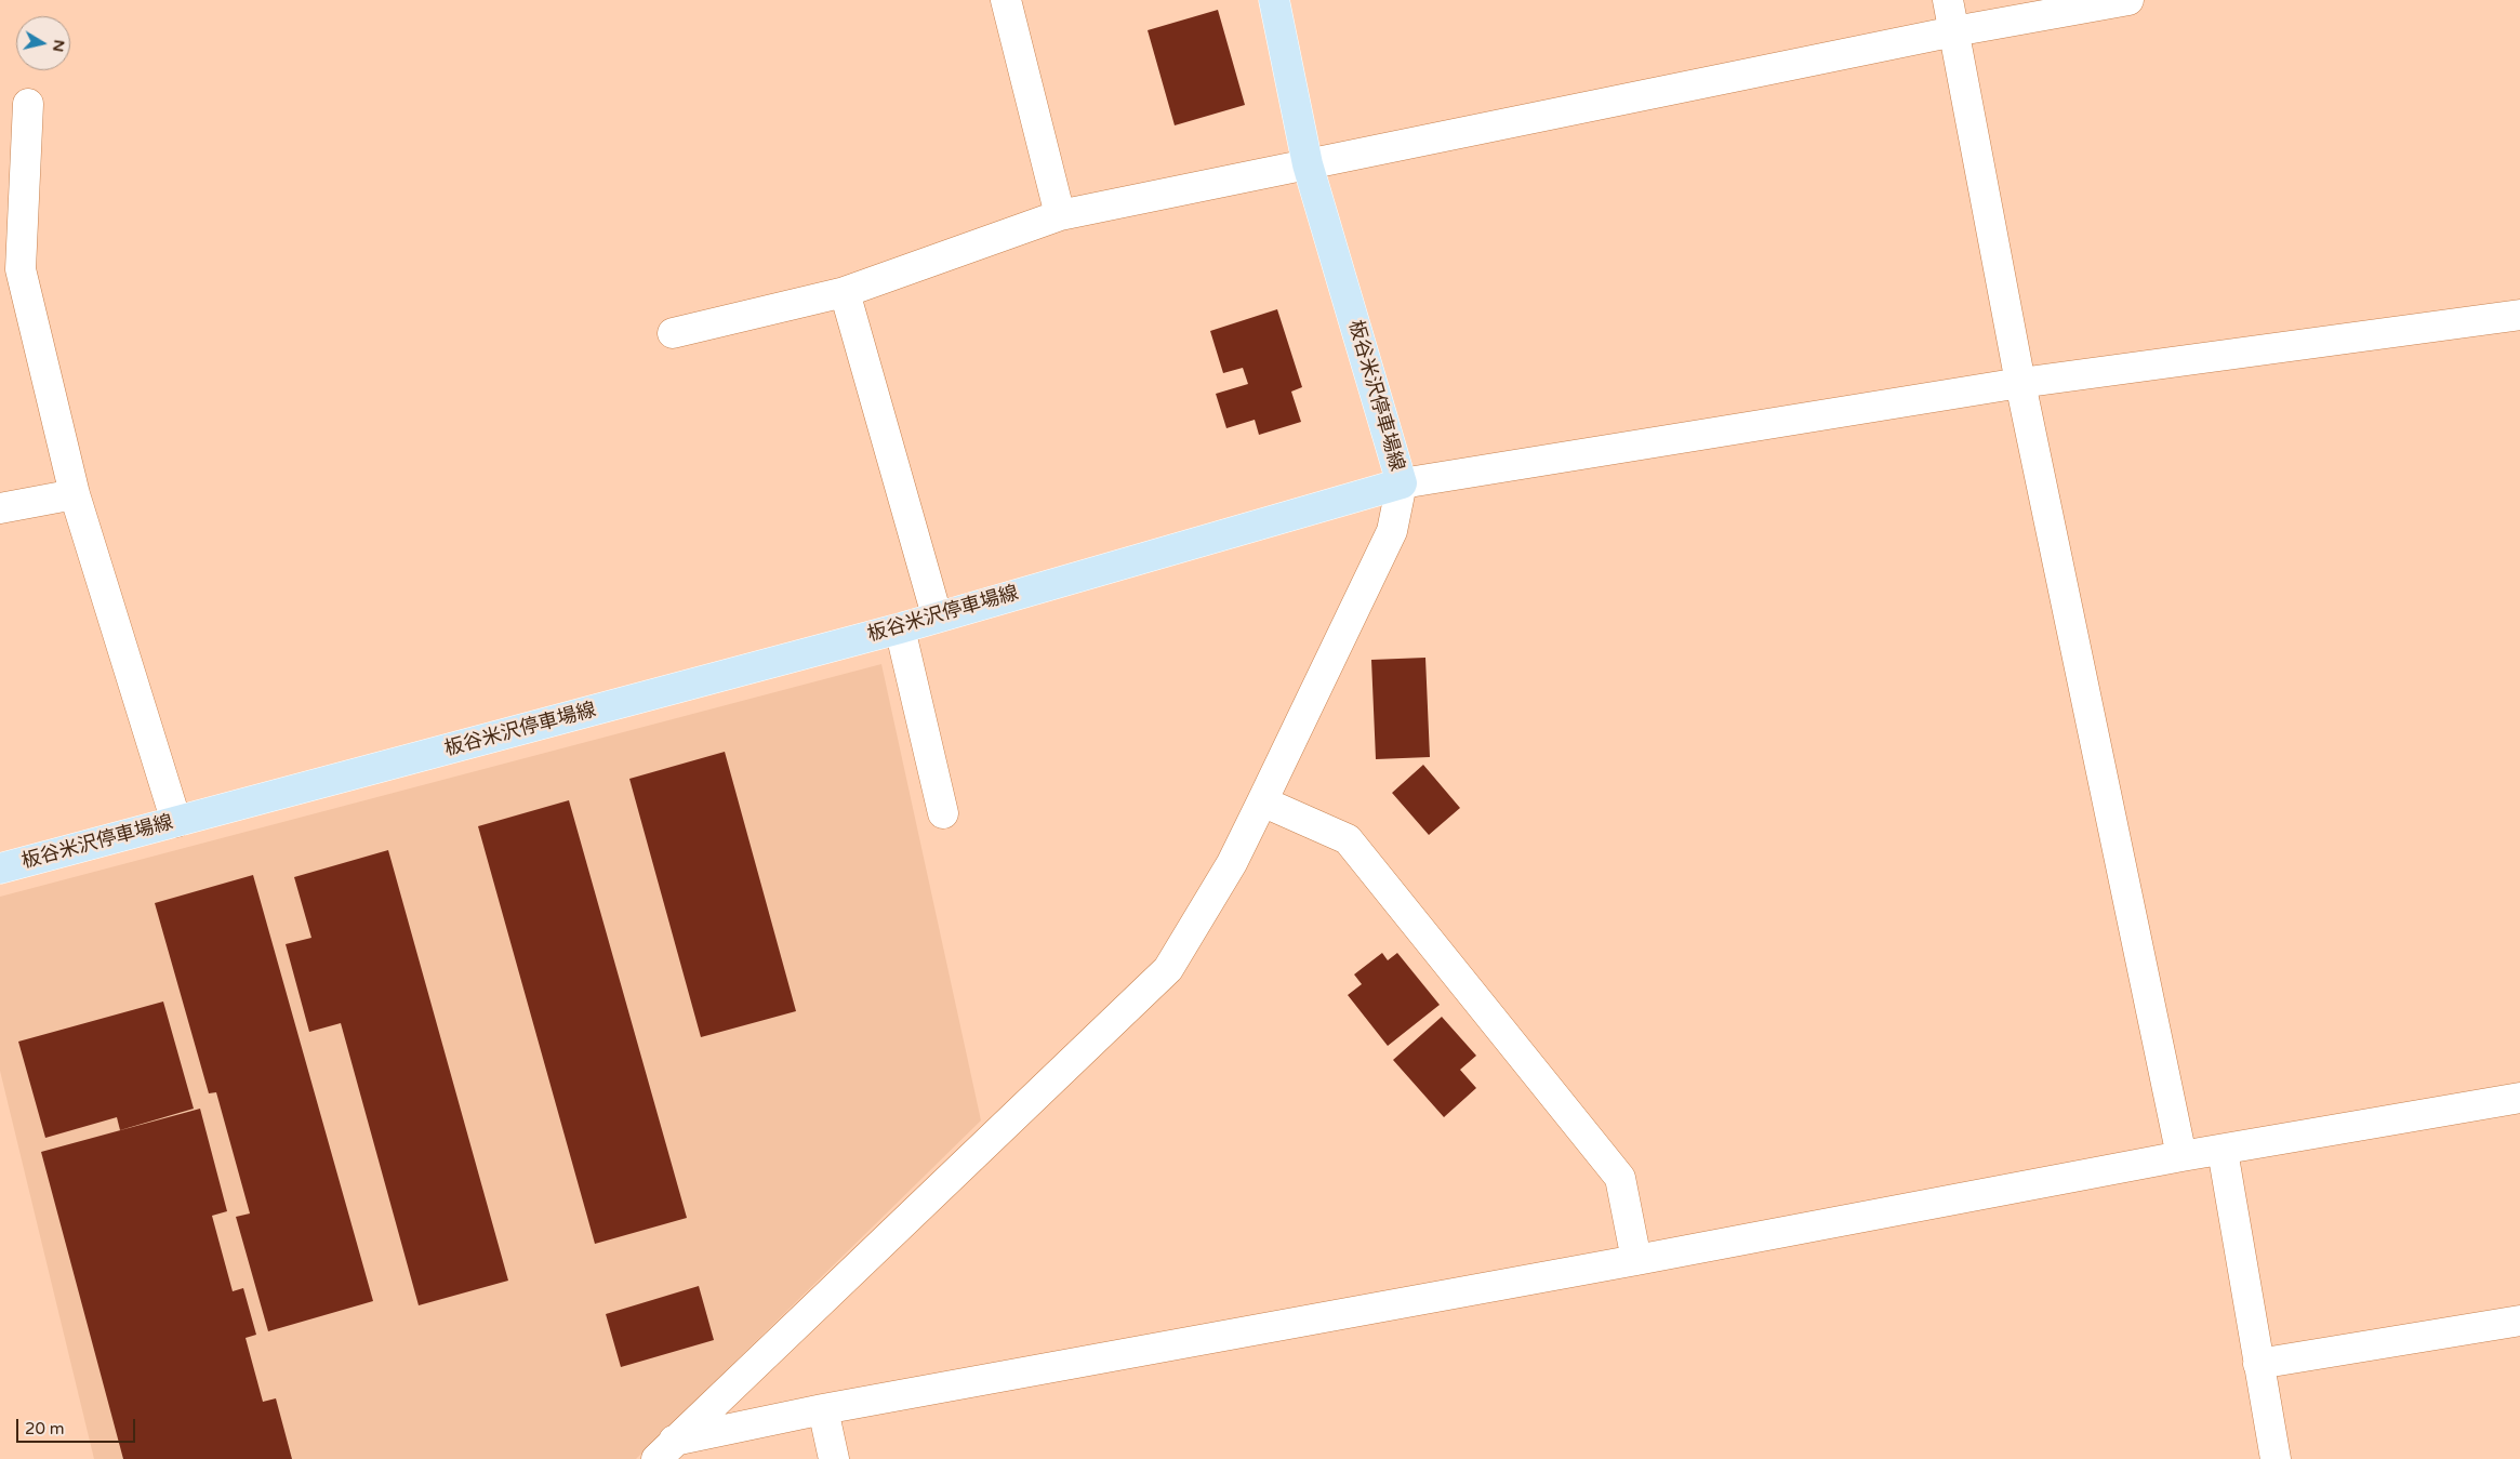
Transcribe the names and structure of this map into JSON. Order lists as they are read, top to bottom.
{
  "streets": {
    "main road": ["板谷米沢停車場線"]
  },
  "scale_bar": "20 m",
  "north": "right"
}
